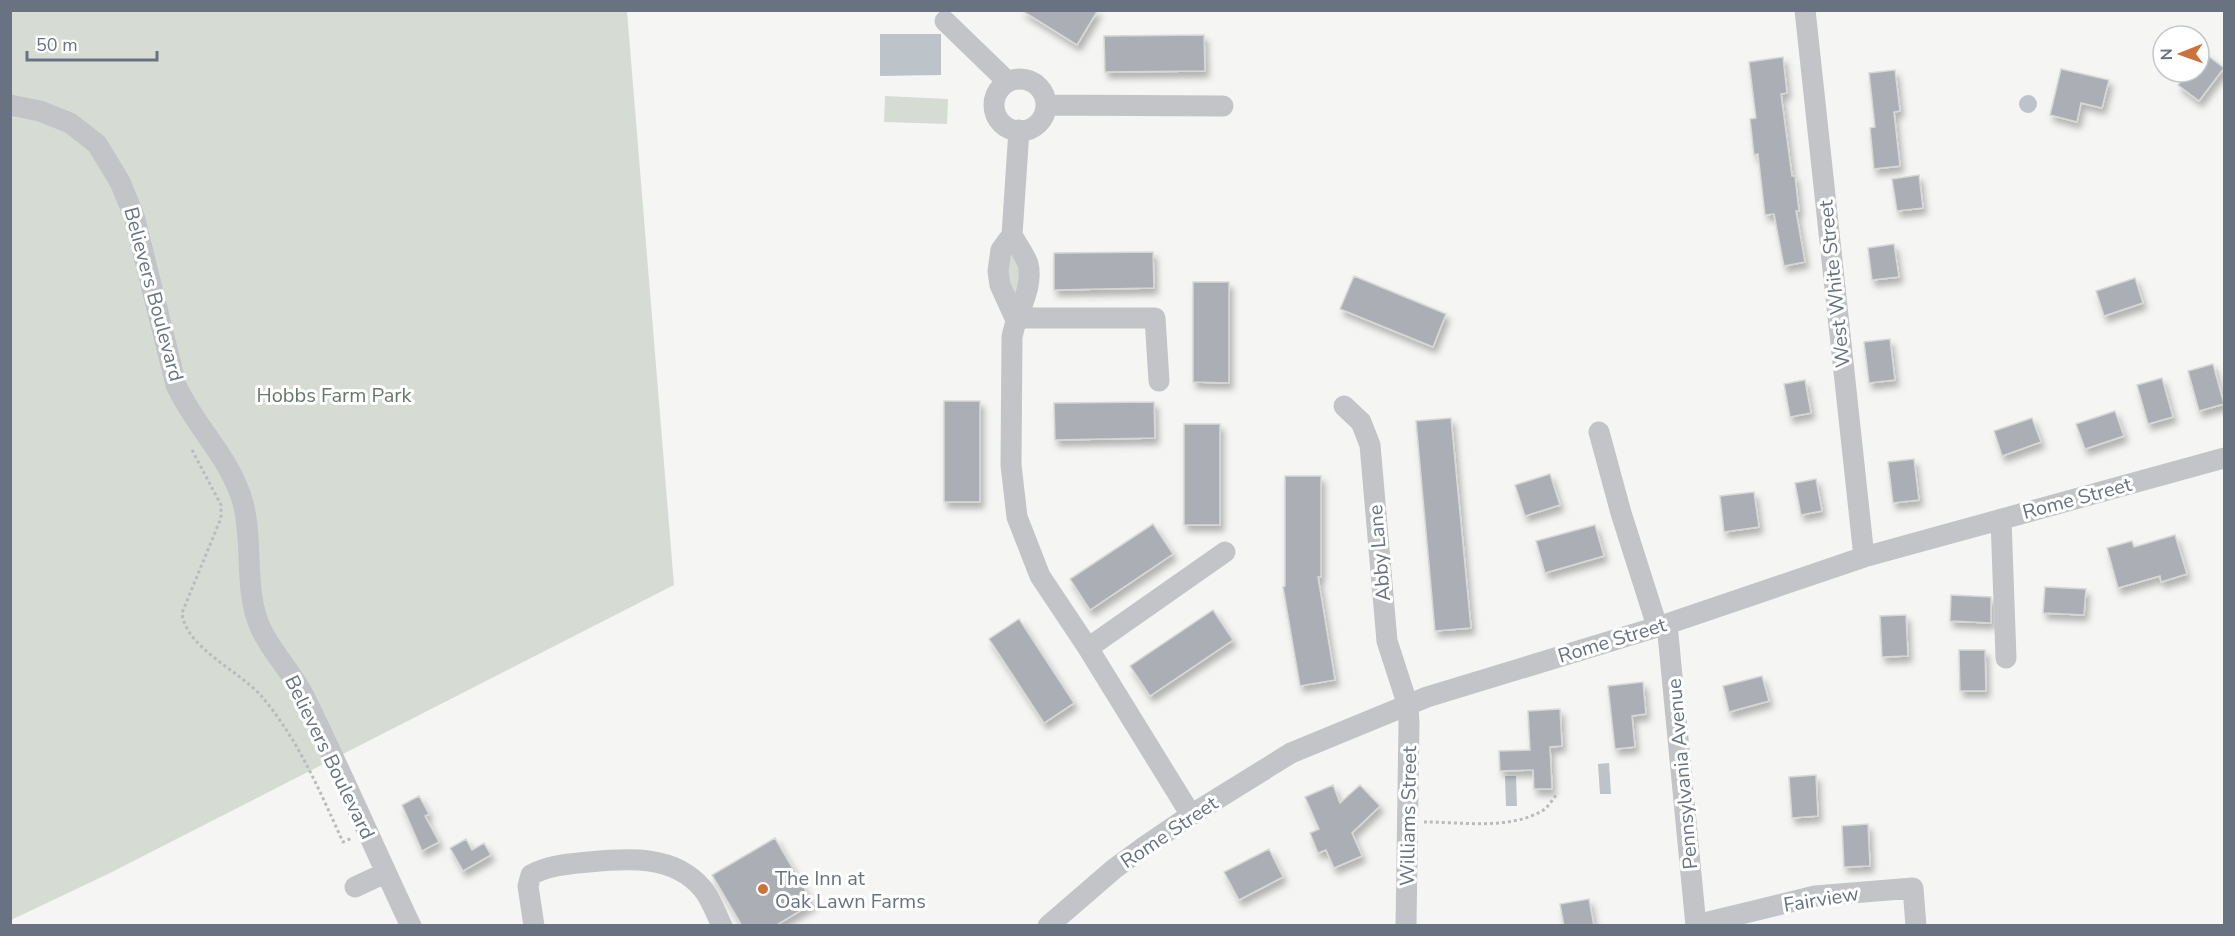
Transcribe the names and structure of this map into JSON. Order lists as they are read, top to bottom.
{
  "streets": {
    "street": [
      "West White Street",
      "Believers Boulevard",
      "Rome Street",
      "Abby Lane",
      "Pennsylvania Avenue",
      "Williams Street",
      "Fairview"
    ]
  },
  "crossings": [
    ["West White Street", "Rome Street"],
    ["Rome Street", "Abby Lane"],
    ["Rome Street", "Pennsylvania Avenue"],
    ["Rome Street", "Williams Street"],
    ["Abby Lane", "Williams Street"],
    ["Pennsylvania Avenue", "Fairview"]
  ],
  "parks": ["Hobbs Farm Park"],
  "places": ["The Inn at Oak Lawn Farms"],
  "scale_bar": "50 m",
  "north": "left"
}
